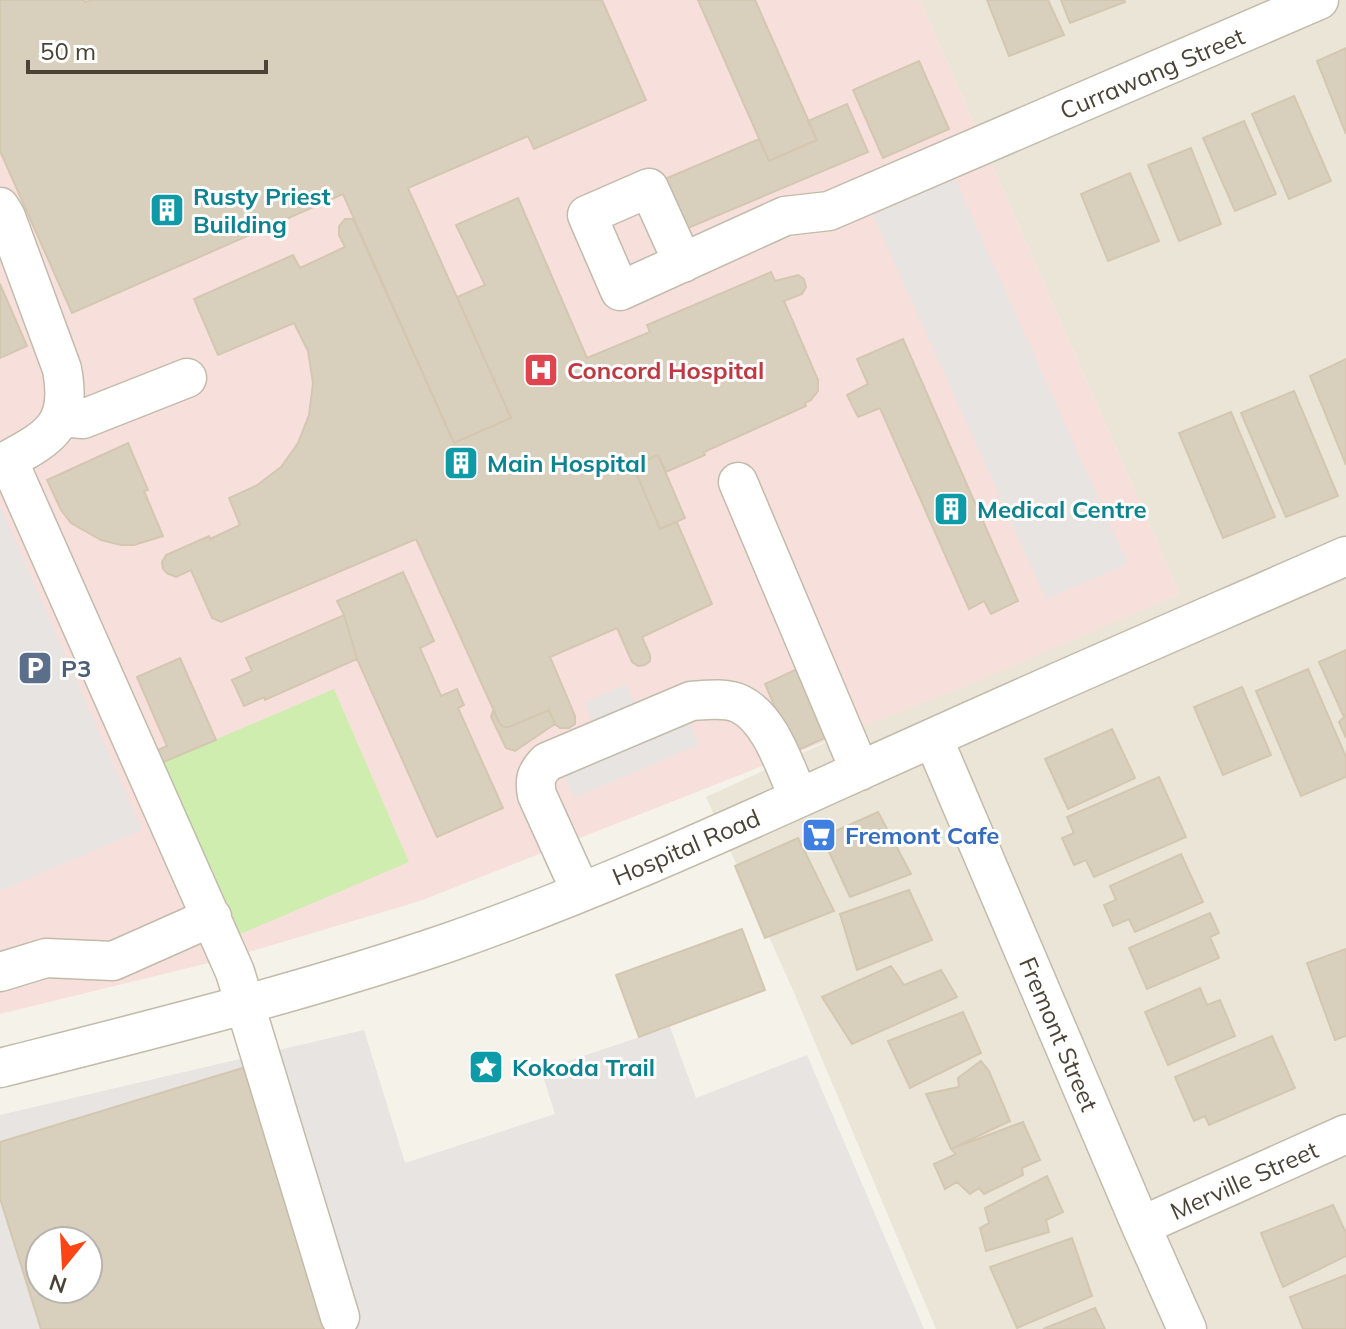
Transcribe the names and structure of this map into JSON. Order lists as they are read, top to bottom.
{
  "streets": {
    "street": [
      "Currawang Street",
      "Hospital Road",
      "Fremont Street",
      "Merville Street"
    ]
  },
  "crossings": [
    ["Hospital Road", "Fremont Street"],
    ["Fremont Street", "Merville Street"]
  ],
  "places": {
    "building": ["Rusty Priest Building", "Main Hospital", "Medical Centre"],
    "hospital": ["Concord Hospital"],
    "parking": ["P3"],
    "supermarket": ["Fremont Cafe"],
    "place": ["Kokoda Trail"]
  },
  "scale_bar": "50 m",
  "north": "bottom"
}
